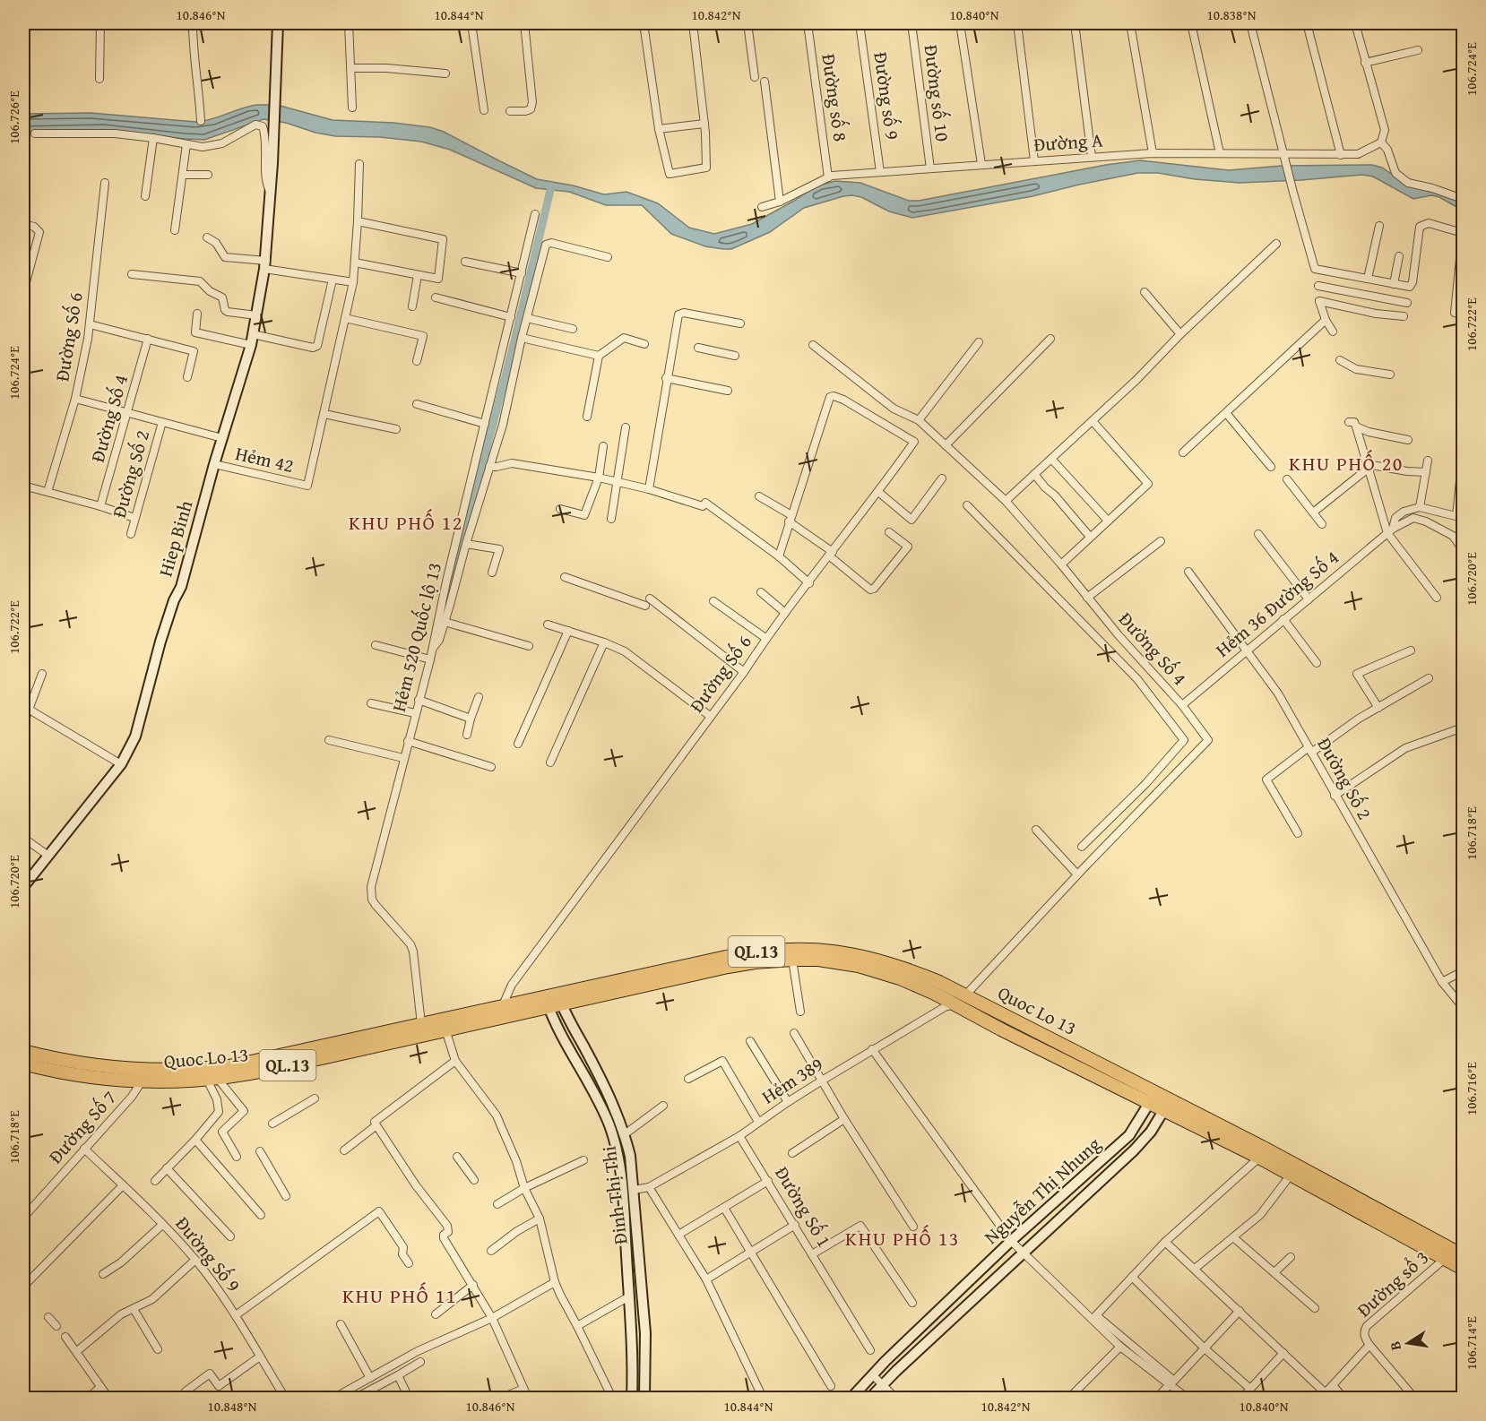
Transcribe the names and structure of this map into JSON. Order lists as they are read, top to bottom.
{
  "streets": {
    "highway": ["QL.13", "Quoc Lo 13"],
    "street": [
      "Đường số 10",
      "Đường số 9",
      "Đường số 8",
      "Đường A",
      "Đường Số 6",
      "Đường Số 4",
      "Hẻm 42",
      "Đường Số 2",
      "Hiep Binh",
      "Hẻm 36 Đường Số 4",
      "Hẻm 520 Quốc lộ 13",
      "Hẻm 389",
      "Đường Số 7",
      "Nguyễn Thị Nhung",
      "Đinh Thị Thi",
      "Đường Số 1",
      "Đường Số 9",
      "Đường sổ 3"
    ]
  },
  "crossings": [
    ["Đường số 10", "Đường A"],
    ["Đường số 9", "Đường A"],
    ["Đường số 8", "Đường A"],
    ["Đường Số 6", "Quoc Lo 13"],
    ["Đường Số 4", "Hẻm 36 Đường Số 4"],
    ["Đường Số 4", "Quoc Lo 13"],
    ["Hẻm 42", "Hiep Binh"],
    ["Đường Số 2", "Hẻm 36 Đường Số 4"],
    ["Hẻm 520 Quốc lộ 13", "Quoc Lo 13"],
    ["Quoc Lo 13", "Hẻm 389"],
    ["Quoc Lo 13", "Đường Số 7"],
    ["Quoc Lo 13", "Nguyễn Thị Nhung"],
    ["Quoc Lo 13", "Đinh Thị Thi"],
    ["Quoc Lo 13", "Đường sổ 3"],
    ["Hẻm 389", "Đinh Thị Thi"],
    ["Hẻm 389", "Đường Số 1"],
    ["Đường Số 7", "Đường Số 9"]
  ],
  "districts": [
    "KHU PHỐ 20",
    "KHU PHỐ 12",
    "KHU PHỐ 13",
    "KHU PHỐ 11"
  ],
  "north": "left",
  "coordinates": [
    "10.846°N",
    "10.844°N",
    "10.842°N",
    "10.840°N",
    "10.838°N",
    "106.724°E",
    "106.726°E",
    "106.722°E",
    "106.720°E",
    "106.718°E",
    "106.716°E",
    "106.714°E",
    "10.848°N"
  ]
}
